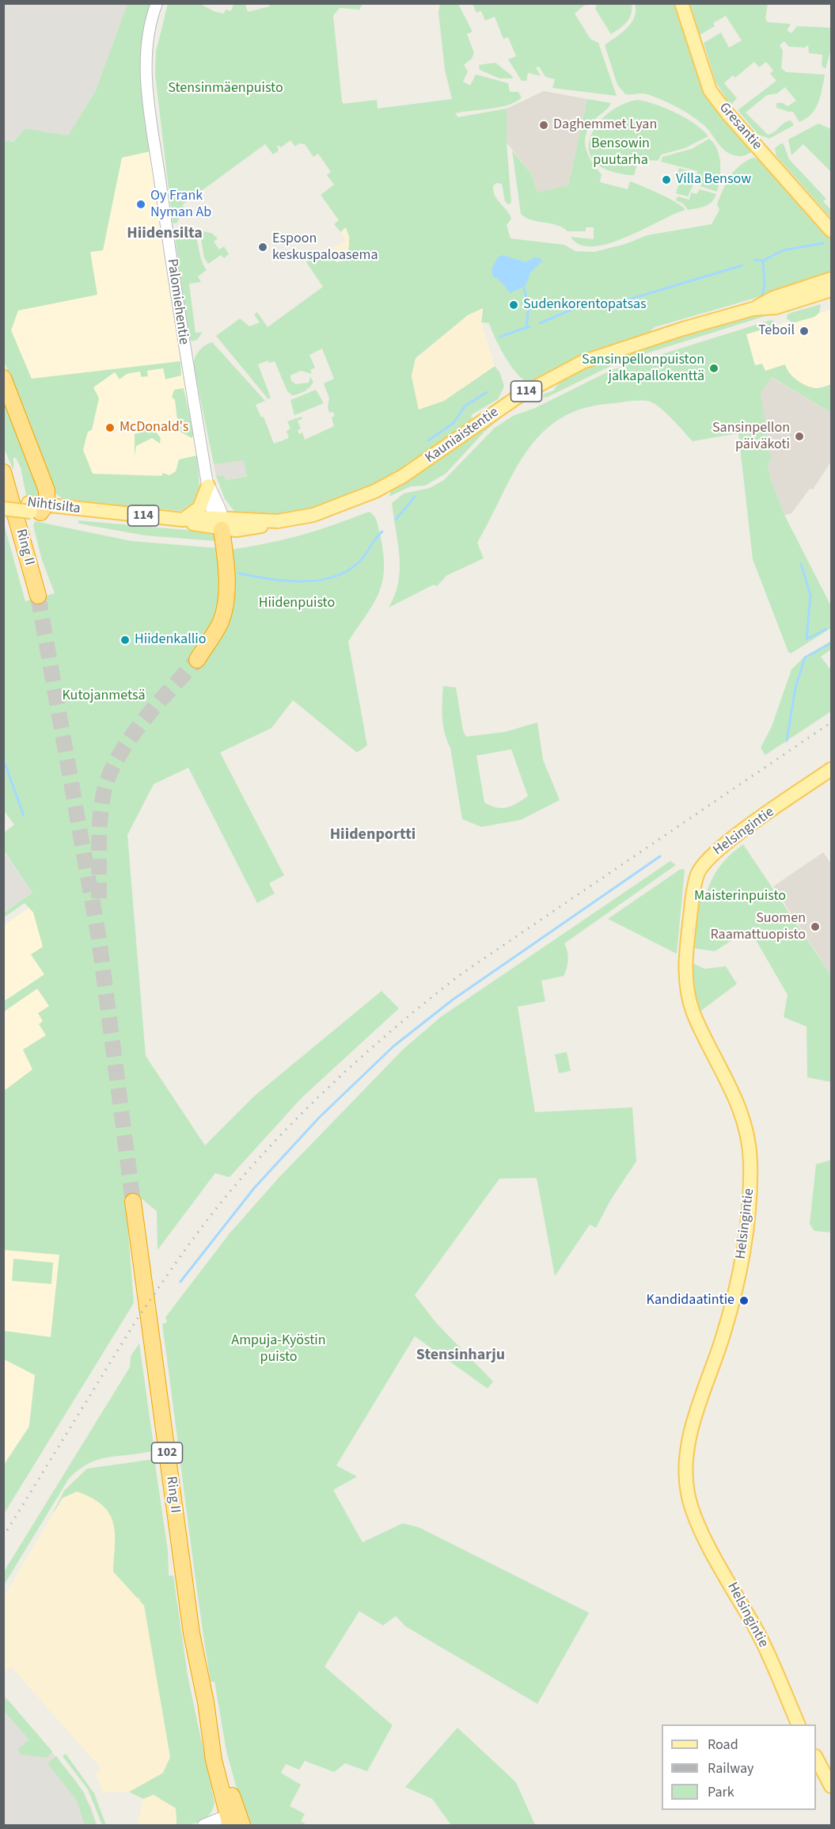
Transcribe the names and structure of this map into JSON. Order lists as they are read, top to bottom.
{
  "streets": {
    "highway": ["Ring II", "102"],
    "main road": [
      "Gresantie",
      "114",
      "Kauniaistentie",
      "Nihtisilta",
      "Helsingintie"
    ],
    "street": ["Palomiehentie"]
  },
  "crossings": [
    ["Palomiehentie", "Kauniaistentie"],
    ["Palomiehentie", "Nihtisilta"],
    ["Kauniaistentie", "Nihtisilta"]
  ],
  "districts": ["Hiidensilta", "Hiidenportti", "Stensinharju"],
  "parks": [
    "Stensinmäenpuisto",
    "Bensowin puutarha",
    "Hiidenpuisto",
    "Kutojanmetsä",
    "Maisterinpuisto",
    "Ampuja-Kyöstin puisto"
  ],
  "places": [
    "Daghemmet Lyan",
    "Villa Bensow",
    "Oy Frank Nyman Ab",
    "Espoon keskuspaloasema",
    "Sudenkorentopatsas",
    "Teboil",
    "Sansinpellonpuiston jalkapallokenttä",
    "McDonald's",
    "Sansinpellon päiväkoti",
    "Hiidenkallio",
    "Suomen Raamattuopisto",
    "Kandidaatintie"
  ],
  "legend": ["Road", "Railway", "Park"]
}
